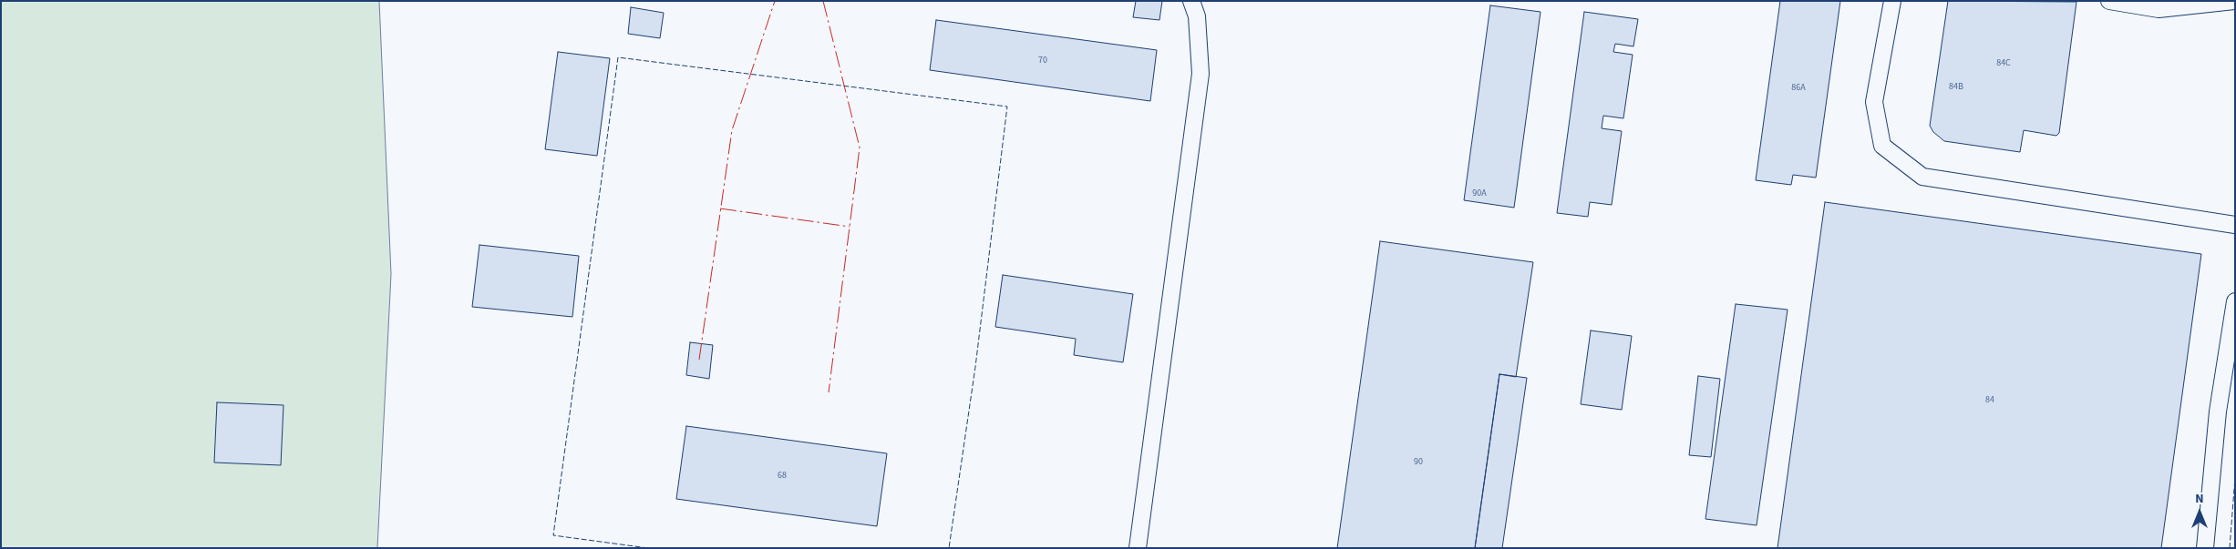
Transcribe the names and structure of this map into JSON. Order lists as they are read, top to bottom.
{
  "house_numbers": [
    "70",
    "84C",
    "84B",
    "86A",
    "90A",
    "84",
    "90",
    "68"
  ],
  "north": "top"
}
